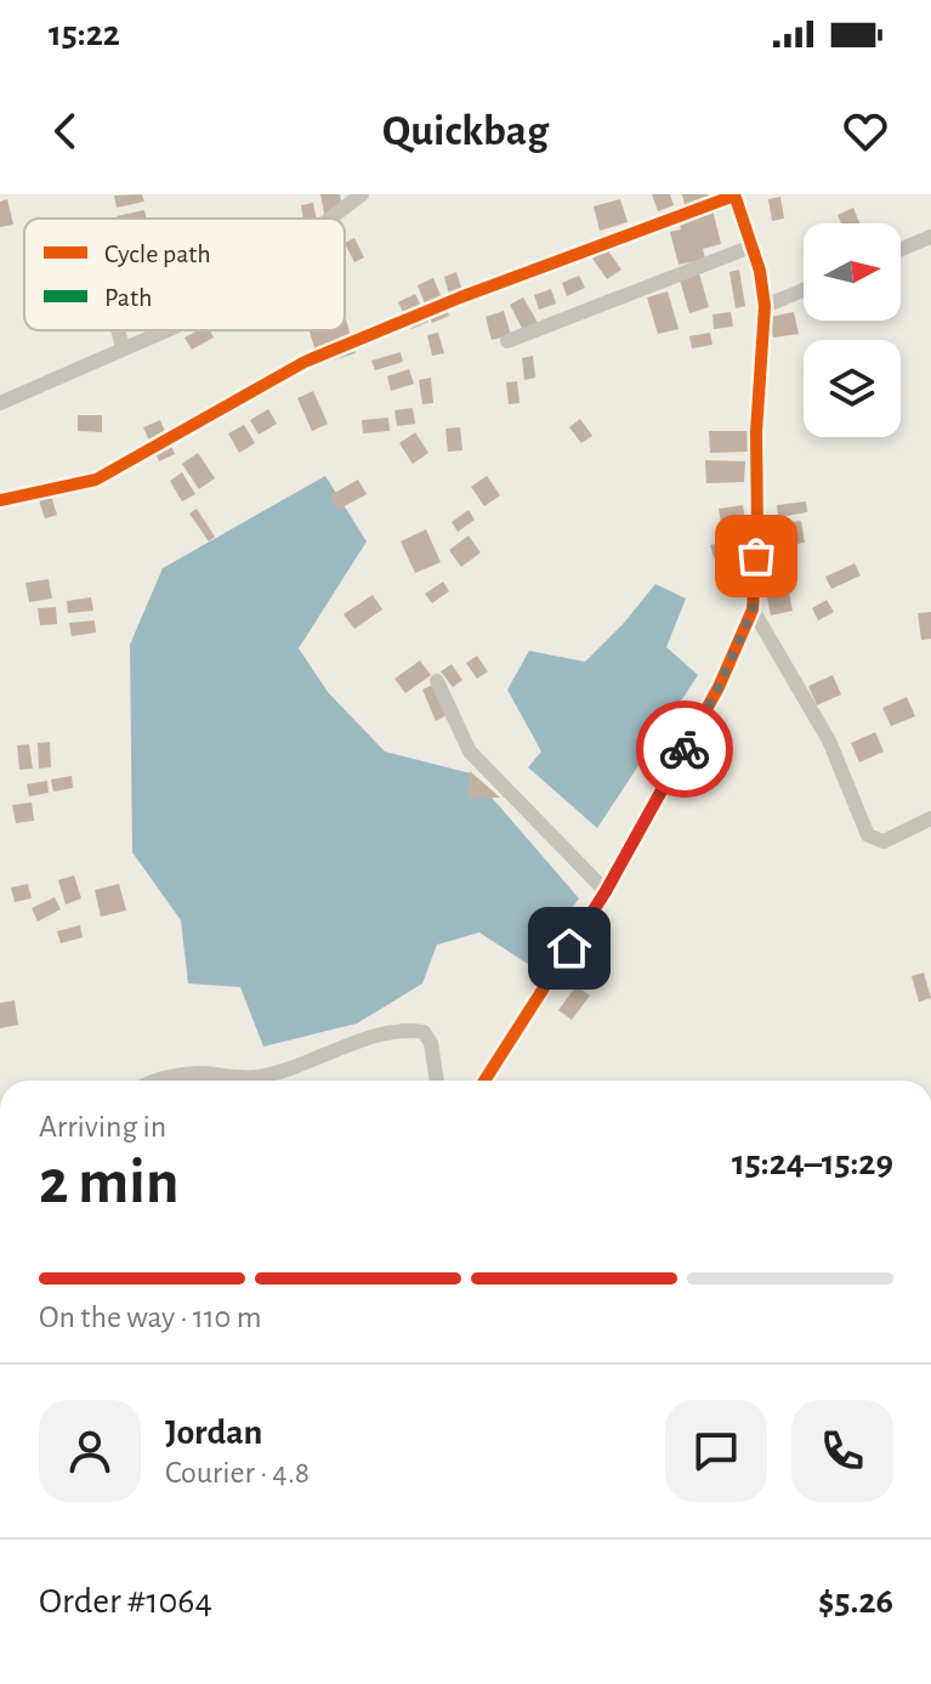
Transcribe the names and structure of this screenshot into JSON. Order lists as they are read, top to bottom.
{
  "legend": ["Cycle path", "Path"],
  "north": "right",
  "page": {
    "status": "15:22",
    "header": "Quickbag",
    "heading": ["2 min", "Arriving in", "15:24–15:29"],
    "panel": [
      "Jordan",
      "Courier · 4.8",
      "Order #1064",
      "$5.26"
    ],
    "bar": "On the way · 110 m"
  }
}
